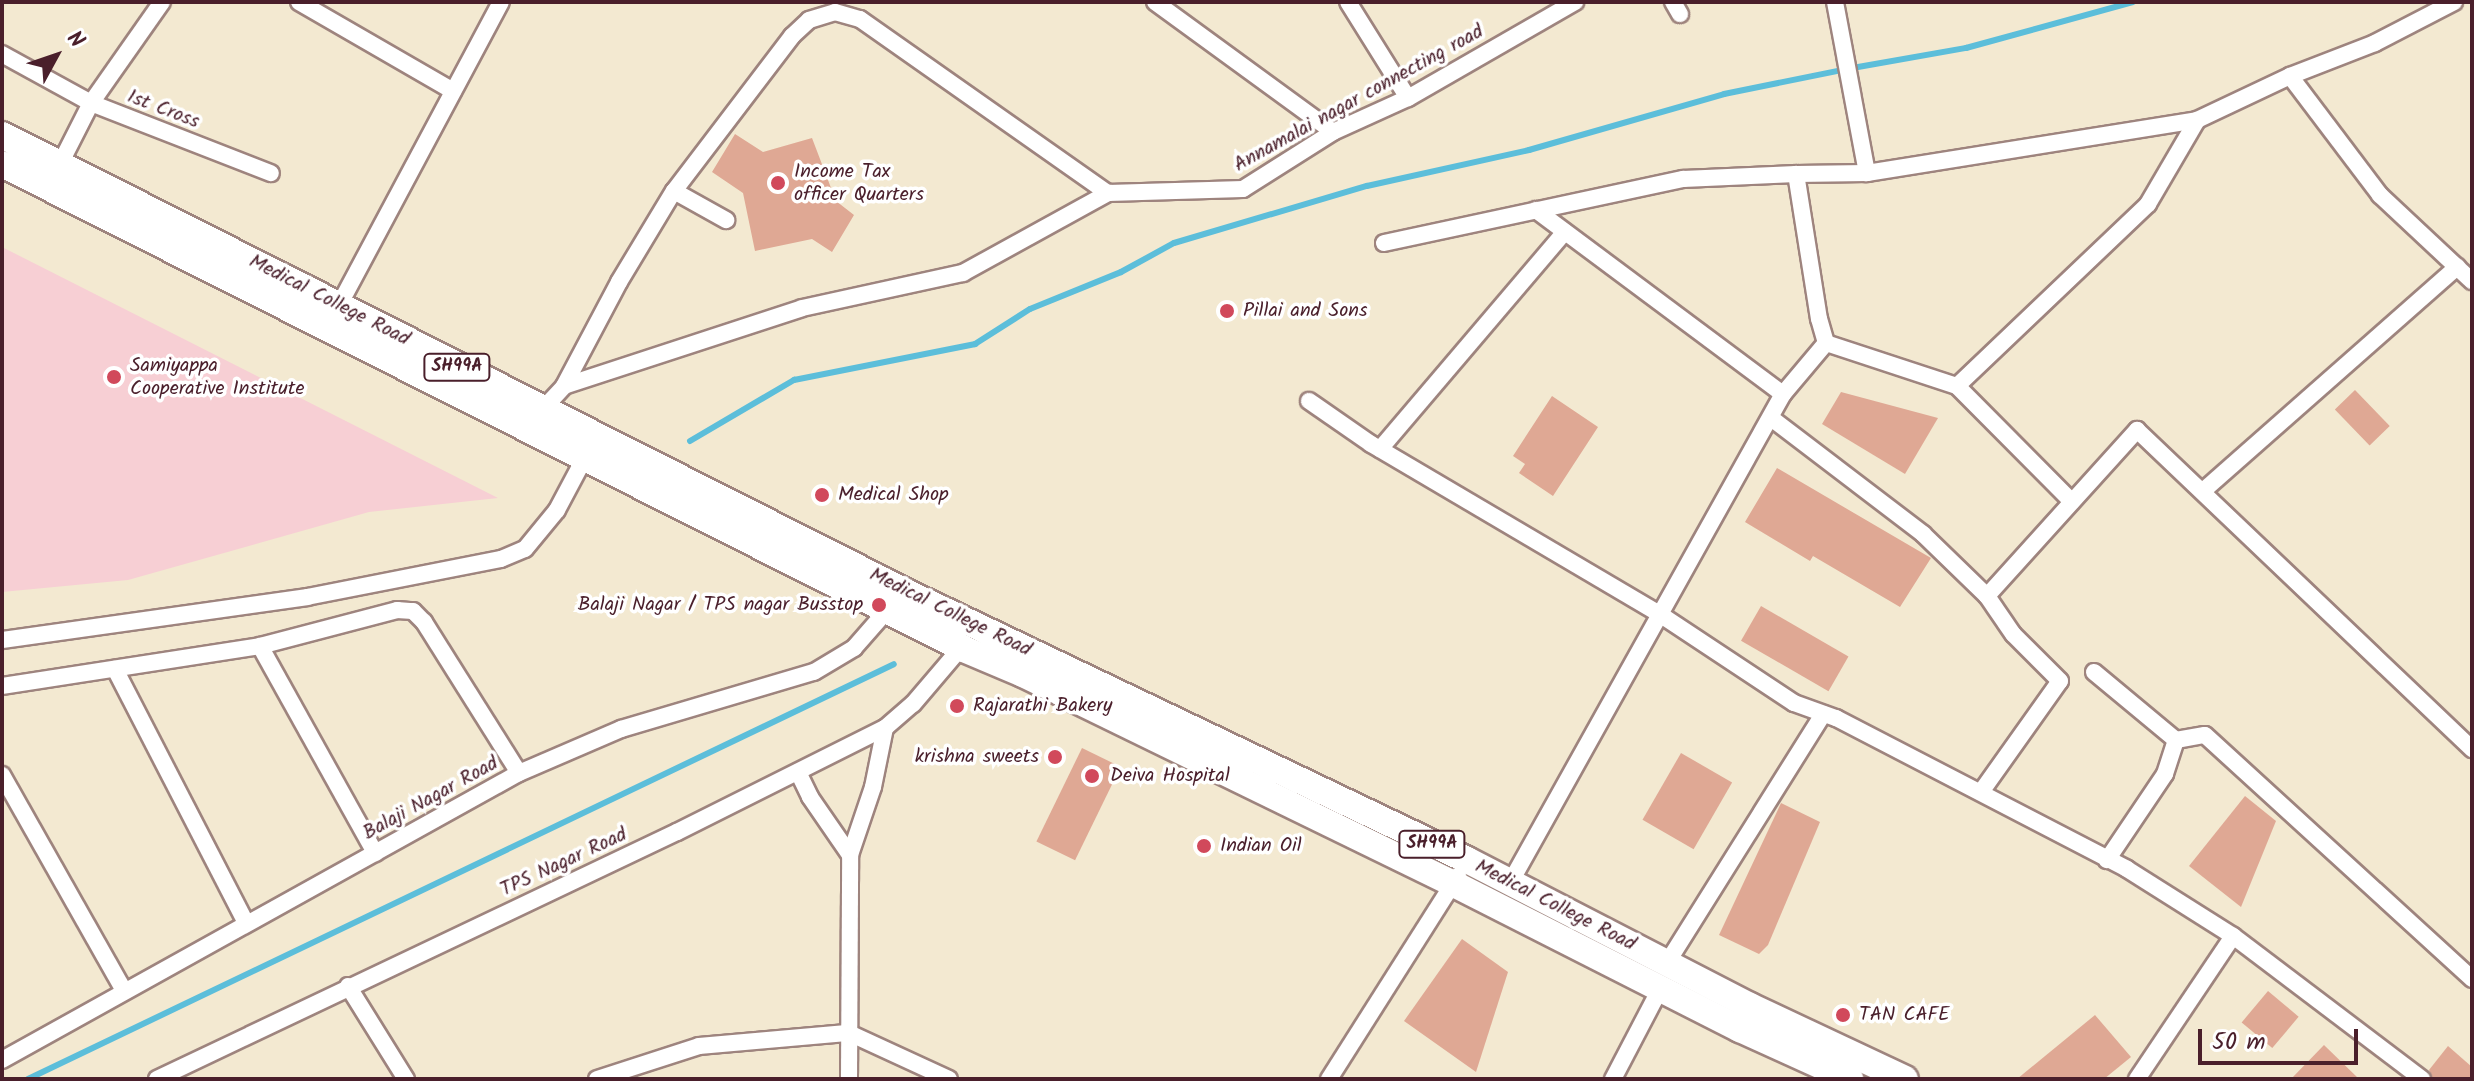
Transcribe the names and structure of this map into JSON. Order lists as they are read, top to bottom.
{
  "streets": {
    "main road": ["Medical College Road", "SH99A"],
    "street": [
      "Annamalai nagar connecting road",
      "1st Cross",
      "Balaji Nagar Road",
      "TPS Nagar Road"
    ]
  },
  "crossings": [
    ["Medical College Road", "Balaji Nagar Road"],
    ["Medical College Road", "TPS Nagar Road"]
  ],
  "places": [
    "Income Tax officer Quarters",
    "Pillai and Sons",
    "Samiyappa Cooperative Institute",
    "Medical Shop",
    "Balaji Nagar / TPS nagar Busstop",
    "Rajarathi Bakery",
    "krishna sweets",
    "Deiva Hospital",
    "Indian Oil",
    "TAN CAFE"
  ],
  "scale_bar": "50 m",
  "north": "top right"
}
